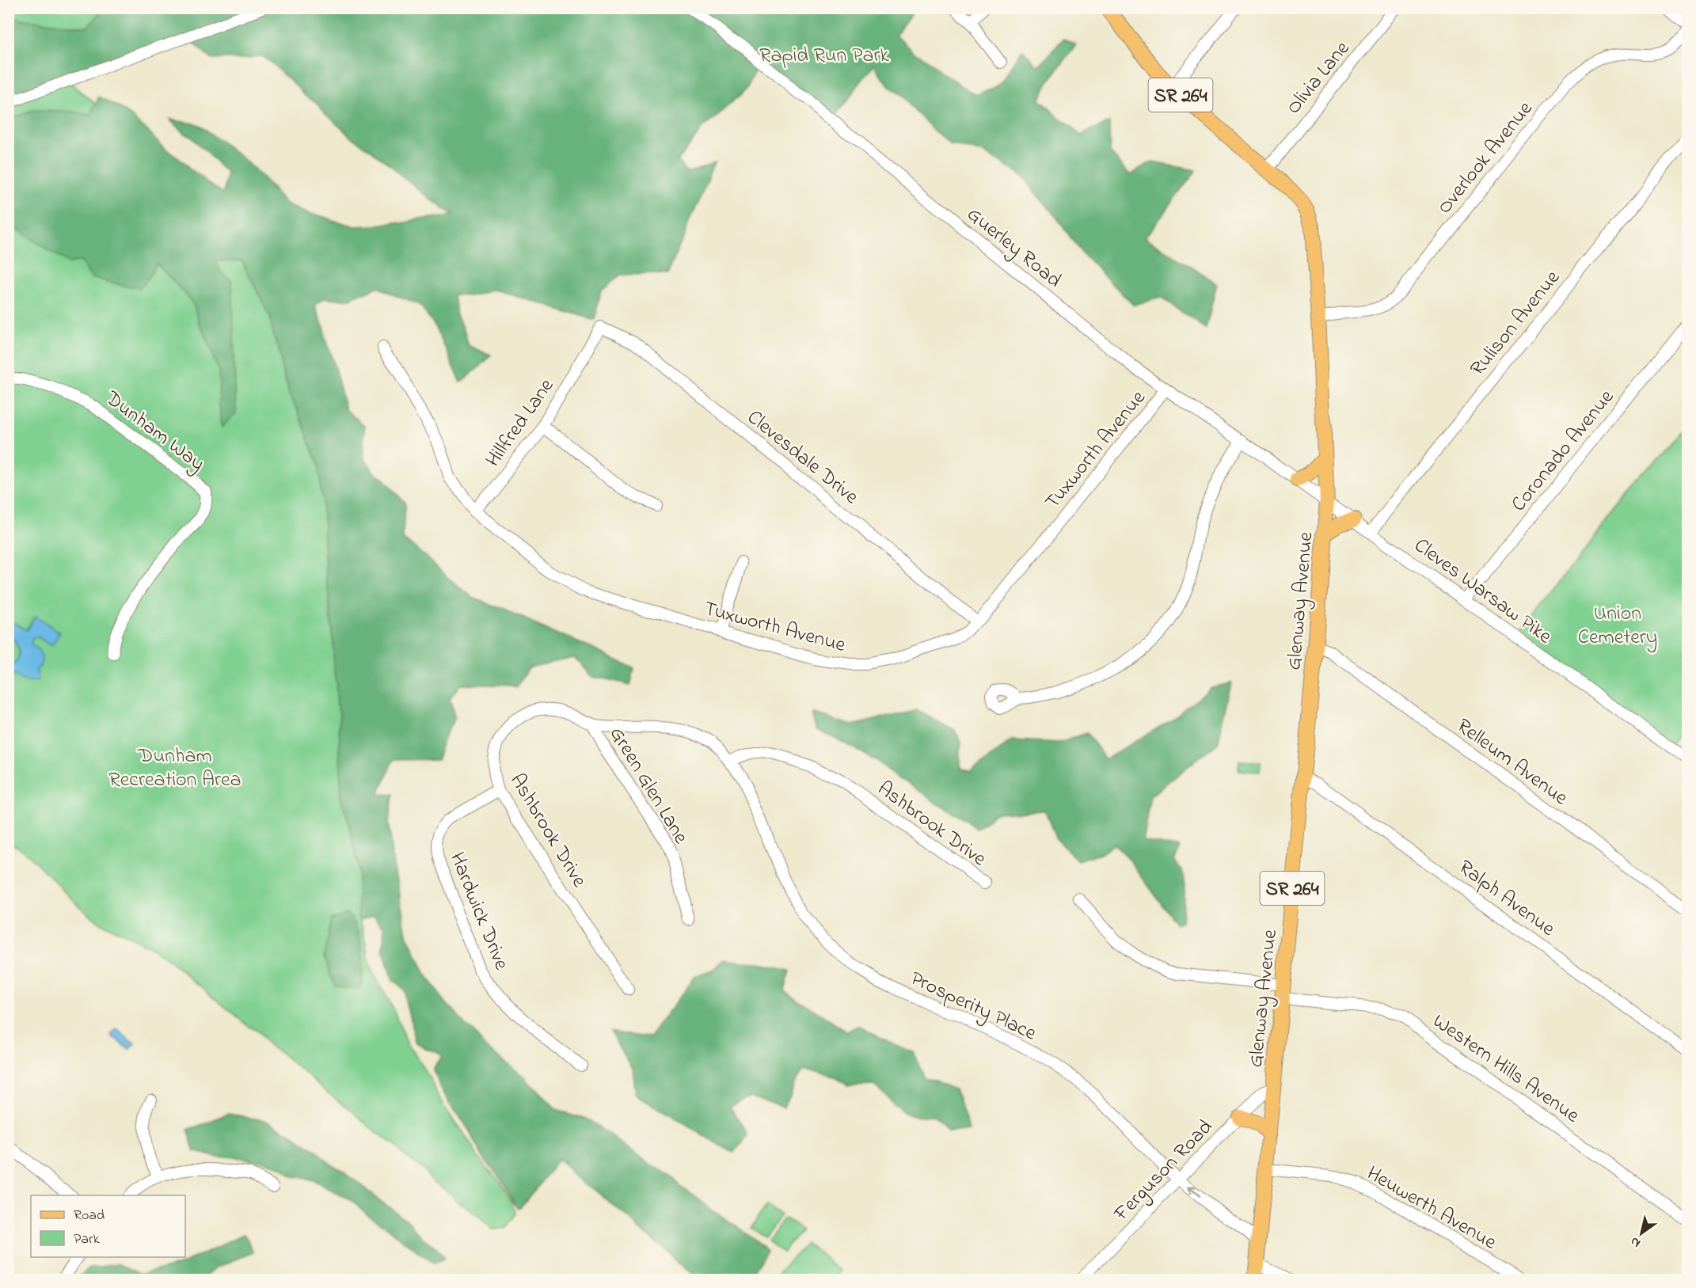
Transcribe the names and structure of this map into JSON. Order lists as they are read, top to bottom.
{
  "streets": {
    "main road": ["SR 264", "Glenway Avenue"],
    "street": [
      "Olivia Lane",
      "Overlook Avenue",
      "Guerley Road",
      "Rulison Avenue",
      "Hillfred Lane",
      "Dunham Way",
      "Tuxworth Avenue",
      "Coronado Avenue",
      "Clevesdale Drive",
      "Cleves Warsaw Pike",
      "Relleum Avenue",
      "Green Glen Lane",
      "Ashbrook Drive",
      "Ralph Avenue",
      "Hardwick Drive",
      "Prosperity Place",
      "Western Hills Avenue",
      "Ferguson Road",
      "Heuwerth Avenue"
    ]
  },
  "crossings": [
    ["Olivia Lane", "Glenway Avenue"],
    ["Overlook Avenue", "Glenway Avenue"],
    ["Guerley Road", "Tuxworth Avenue"],
    ["Guerley Road", "Cleves Warsaw Pike"],
    ["Guerley Road", "Glenway Avenue"],
    ["Rulison Avenue", "Cleves Warsaw Pike"],
    ["Hillfred Lane", "Tuxworth Avenue"],
    ["Hillfred Lane", "Clevesdale Drive"],
    ["Tuxworth Avenue", "Clevesdale Drive"],
    ["Coronado Avenue", "Cleves Warsaw Pike"],
    ["Cleves Warsaw Pike", "Glenway Avenue"],
    ["Glenway Avenue", "Relleum Avenue"],
    ["Glenway Avenue", "Ralph Avenue"],
    ["Glenway Avenue", "Prosperity Place"],
    ["Glenway Avenue", "Western Hills Avenue"],
    ["Glenway Avenue", "Ferguson Road"],
    ["Glenway Avenue", "Heuwerth Avenue"],
    ["Green Glen Lane", "Ashbrook Drive"],
    ["Ashbrook Drive", "Hardwick Drive"],
    ["Ashbrook Drive", "Prosperity Place"],
    ["Prosperity Place", "Ferguson Road"]
  ],
  "parks": ["Rapid Run Park", "Union Cemetery", "Dunham Recreation Area"],
  "legend": ["Road", "Park"],
  "north": "bottom left"
}
